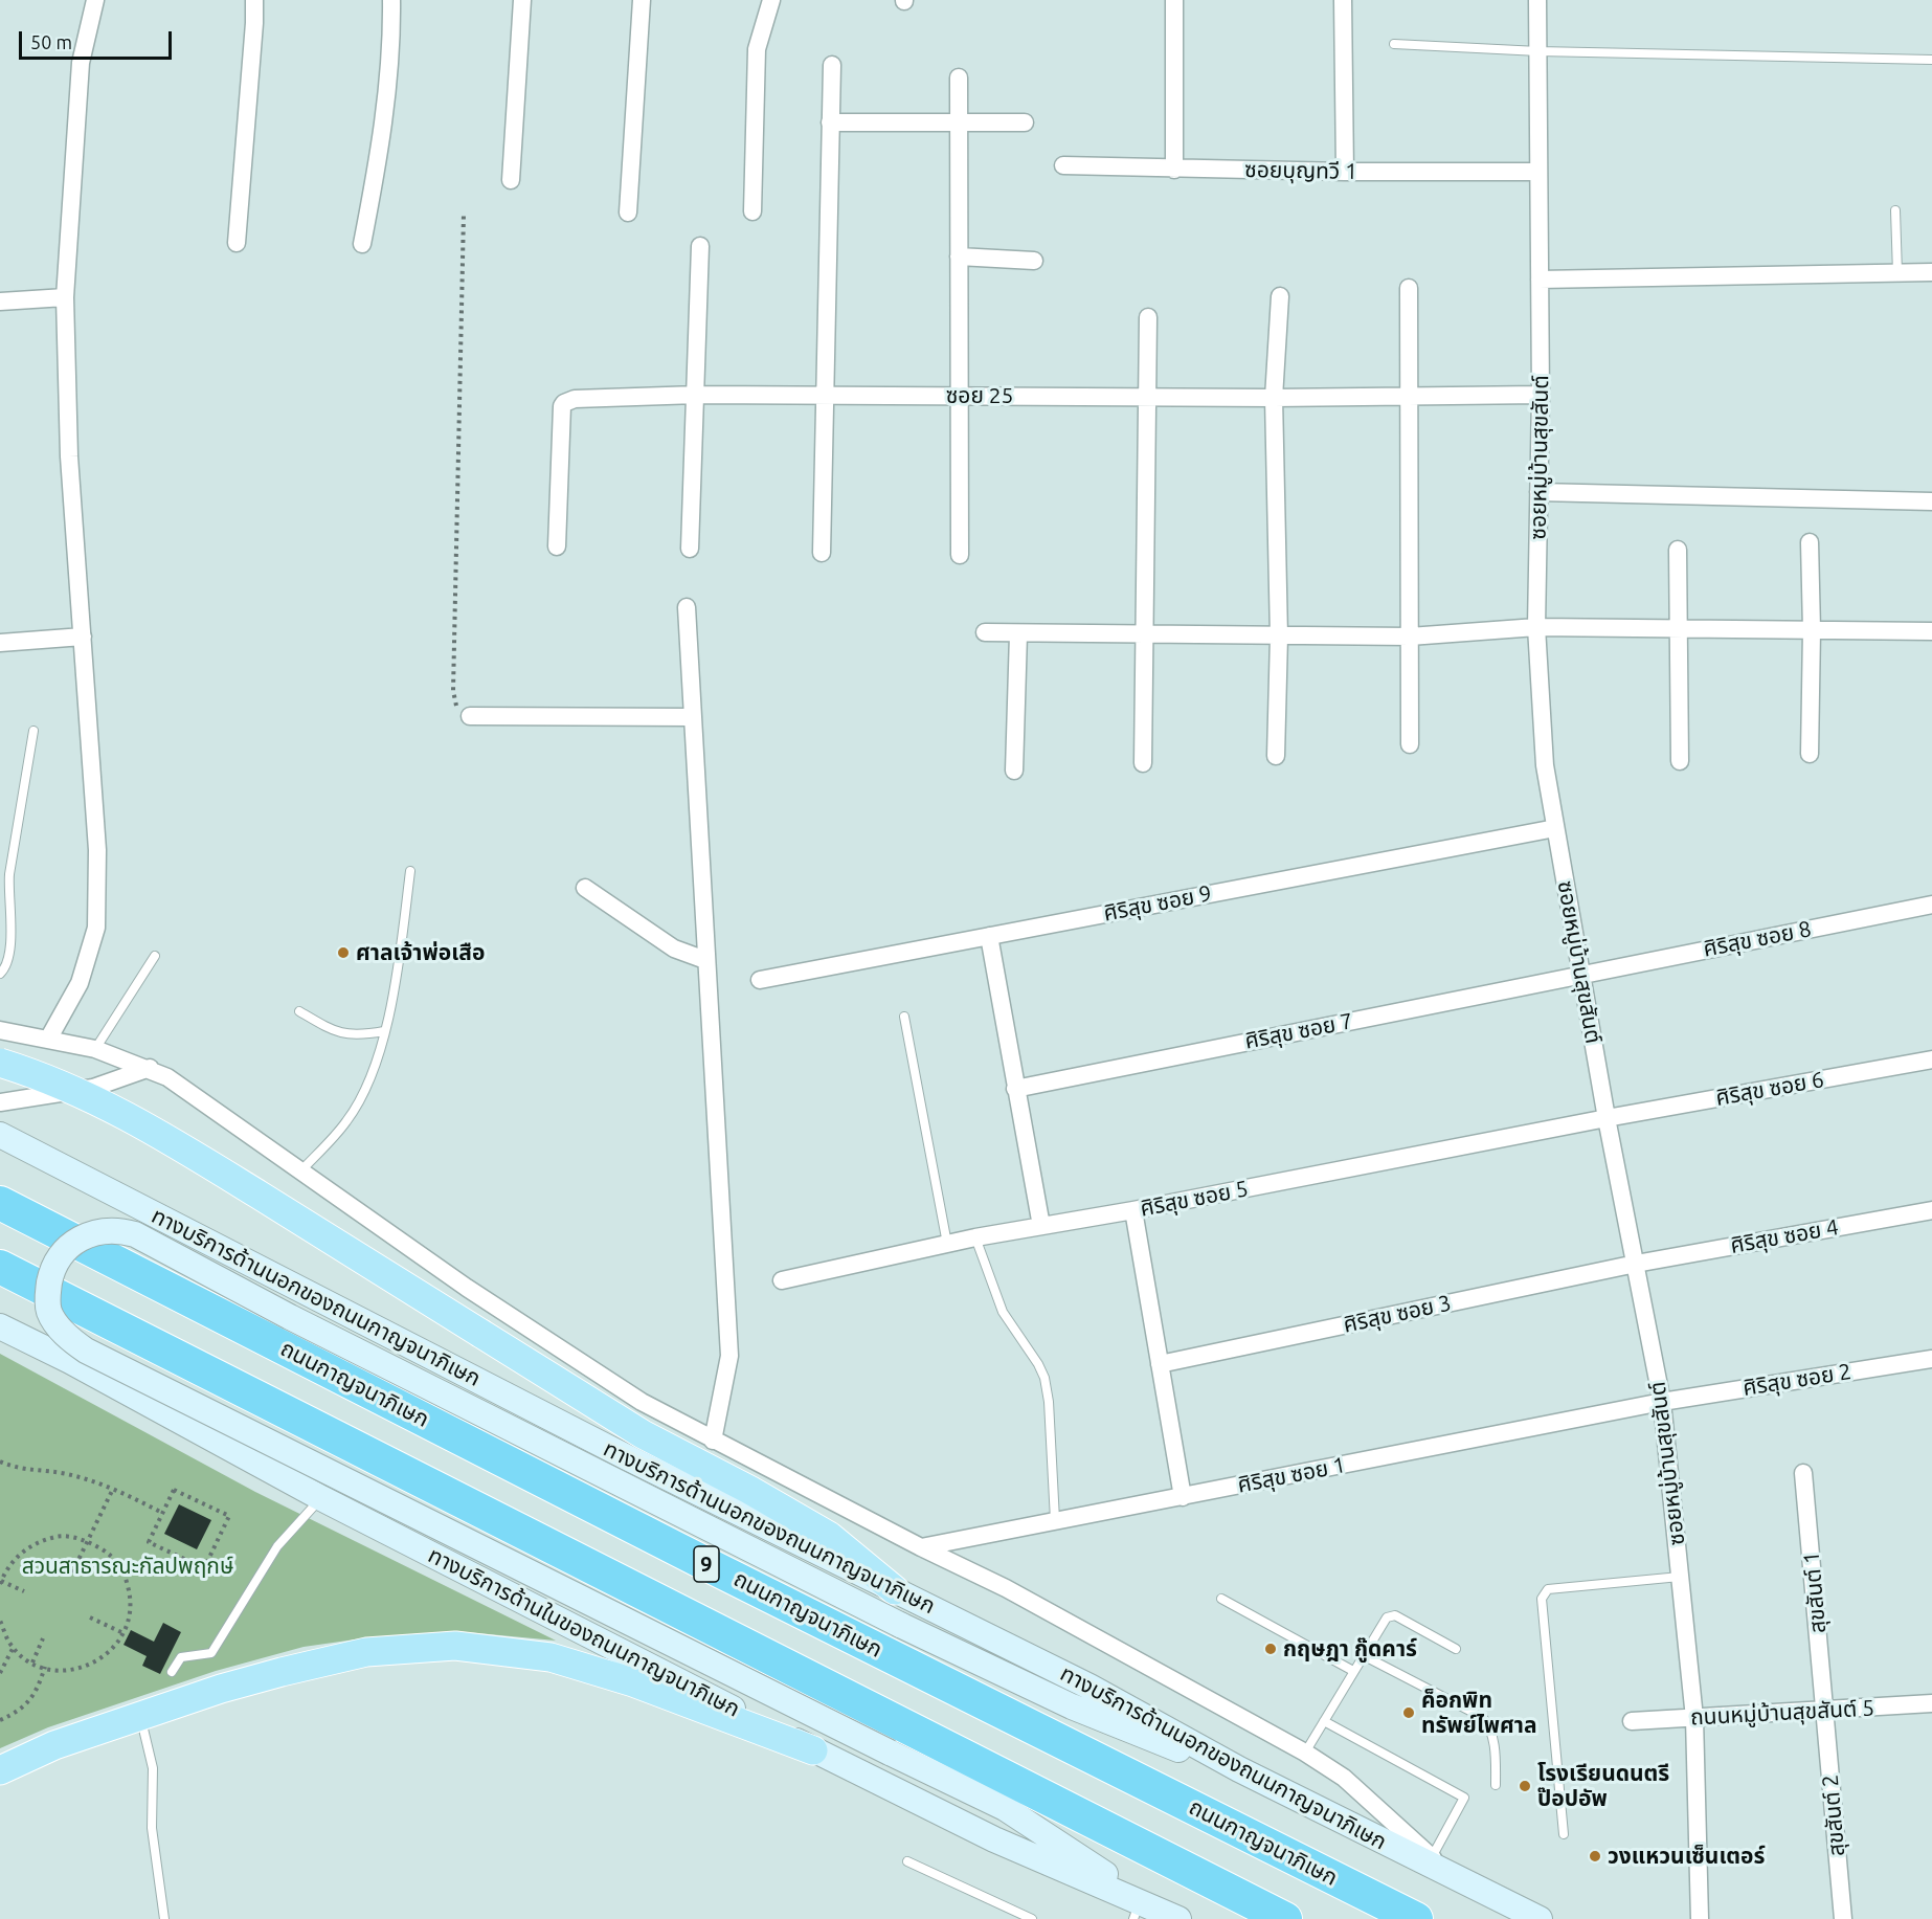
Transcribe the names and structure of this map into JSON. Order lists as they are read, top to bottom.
{
  "streets": {
    "highway": ["ถนนกาญจนาภิเษก", "9"],
    "main road": ["ทางบริการด้านนอกของถนนกาญจนาภิเษก", "ทางบริการด้านในของถนนกาญจนาภิเษก"],
    "street": [
      "ซอยบุญทวี 1",
      "ซอย 25",
      "ซอยหมู่บ้านสุขสันต์",
      "ศิริสุข ซอย 9",
      "ศิริสุข ซอย 8",
      "ศิริสุข ซอย 7",
      "ศิริสุข ซอย 6",
      "ศิริสุข ซอย 5",
      "ศิริสุข ซอย 4",
      "ศิริสุข ซอย 3",
      "ศิริสุข ซอย 2",
      "ศิริสุข ซอย 1",
      "สุขสันต์ 1",
      "ถนนหมู่บ้านสุขสันต์ 5",
      "สุขสันต์ 2"
    ]
  },
  "crossings": [
    ["ซอยบุญทวี 1", "ซอยหมู่บ้านสุขสันต์"],
    ["ซอย 25", "ซอยหมู่บ้านสุขสันต์"],
    ["ซอยหมู่บ้านสุขสันต์", "ศิริสุข ซอย 9"],
    ["ซอยหมู่บ้านสุขสันต์", "ศิริสุข ซอย 8"],
    ["ซอยหมู่บ้านสุขสันต์", "ศิริสุข ซอย 7"],
    ["ซอยหมู่บ้านสุขสันต์", "ศิริสุข ซอย 6"],
    ["ซอยหมู่บ้านสุขสันต์", "ศิริสุข ซอย 5"],
    ["ซอยหมู่บ้านสุขสันต์", "ศิริสุข ซอย 4"],
    ["ซอยหมู่บ้านสุขสันต์", "ศิริสุข ซอย 3"],
    ["ซอยหมู่บ้านสุขสันต์", "ศิริสุข ซอย 2"],
    ["ซอยหมู่บ้านสุขสันต์", "ศิริสุข ซอย 1"],
    ["ซอยหมู่บ้านสุขสันต์", "ถนนหมู่บ้านสุขสันต์ 5"],
    ["ศิริสุข ซอย 8", "ศิริสุข ซอย 7"],
    ["ศิริสุข ซอย 6", "ศิริสุข ซอย 5"],
    ["ศิริสุข ซอย 4", "ศิริสุข ซอย 3"],
    ["ศิริสุข ซอย 2", "ศิริสุข ซอย 1"],
    ["สุขสันต์ 1", "ถนนหมู่บ้านสุขสันต์ 5"],
    ["สุขสันต์ 1", "สุขสันต์ 2"],
    ["ถนนหมู่บ้านสุขสันต์ 5", "สุขสันต์ 2"]
  ],
  "parks": ["สวนสาธารณะกัลปพฤกษ์"],
  "places": [
    "ศาลเจ้าพ่อเสือ",
    "กฤษฎา กู๊ดคาร์",
    "ค็อกพิท ทรัพย์ไพศาล",
    "โรงเรียนดนตรี ป๊อปอัพ",
    "วงแหวนเซ็นเตอร์"
  ],
  "scale_bar": "50 m"
}
